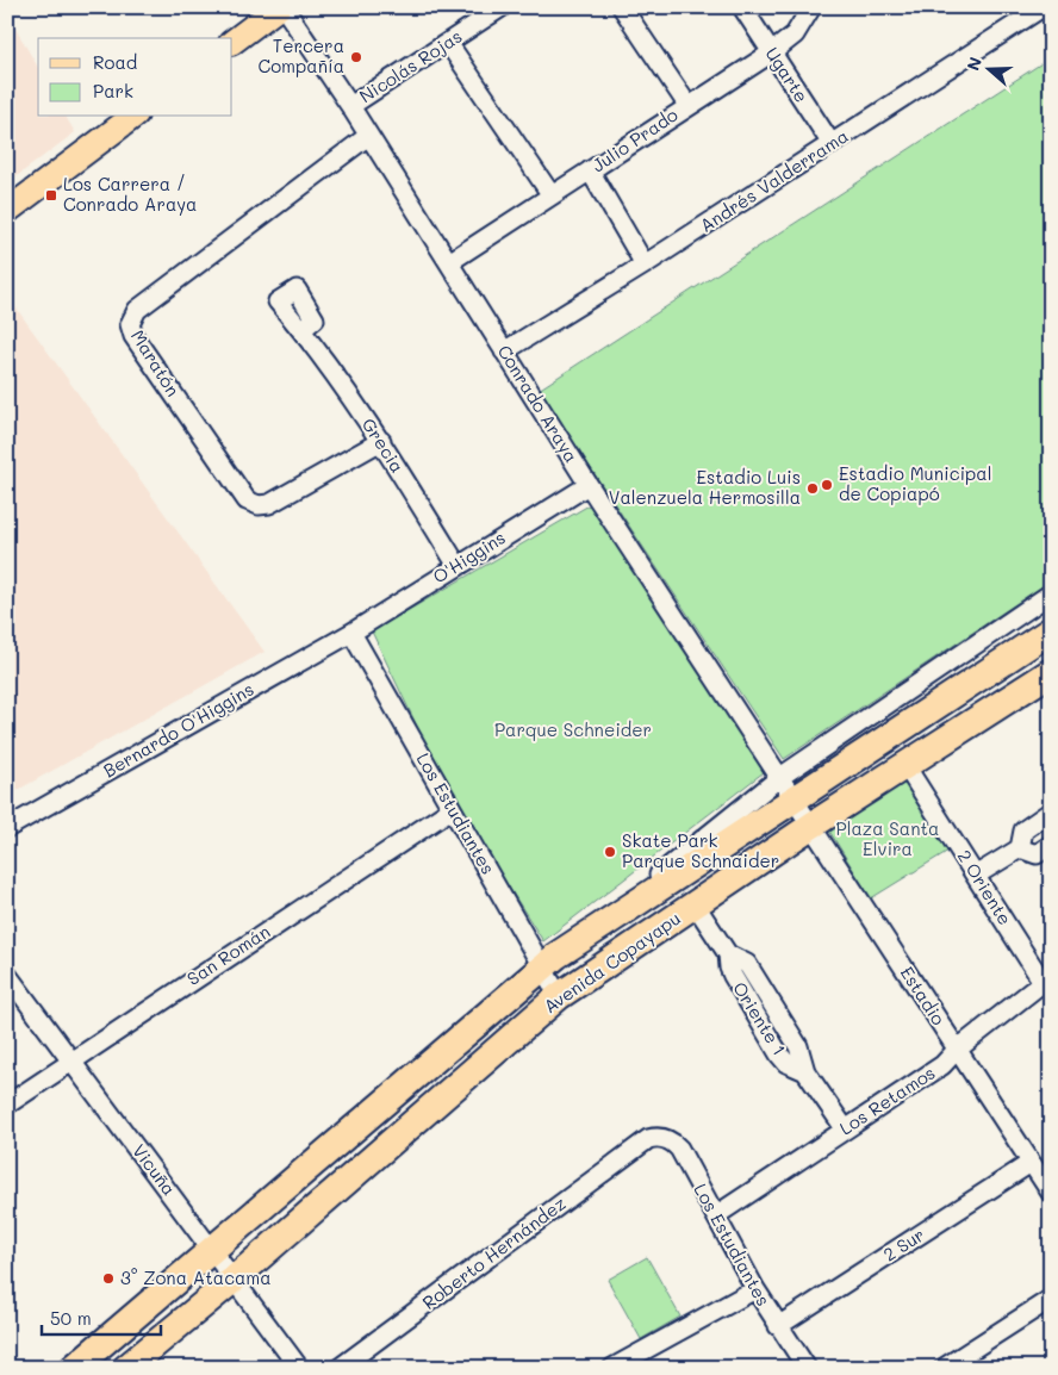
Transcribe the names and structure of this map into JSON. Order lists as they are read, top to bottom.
{
  "streets": {
    "highway": ["Avenida Copayapu"],
    "street": [
      "Nicolás Rojas",
      "Ugarte",
      "Julio Prado",
      "Andrés Valderrama",
      "Maratón",
      "Conrado Araya",
      "Grecia",
      "O'Higgins",
      "Bernardo O'Higgins",
      "Los Estudiantes",
      "2 Oriente",
      "San Román",
      "Estadio",
      "Oriente 1",
      "Los Retamos",
      "Vicuña",
      "2 Sur",
      "Roberto Hernández"
    ]
  },
  "crossings": [
    ["Nicolás Rojas", "Conrado Araya"],
    ["Ugarte", "Julio Prado"],
    ["Ugarte", "Andrés Valderrama"],
    ["Julio Prado", "Conrado Araya"],
    ["Andrés Valderrama", "Conrado Araya"],
    ["Maratón", "Conrado Araya"],
    ["Maratón", "Grecia"],
    ["Conrado Araya", "O'Higgins"],
    ["Conrado Araya", "Avenida Copayapu"],
    ["Conrado Araya", "Estadio"],
    ["Grecia", "O'Higgins"],
    ["O'Higgins", "Bernardo O'Higgins"],
    ["O'Higgins", "Los Estudiantes"],
    ["Bernardo O'Higgins", "Los Estudiantes"],
    ["Los Estudiantes", "San Román"],
    ["Los Estudiantes", "Avenida Copayapu"],
    ["Los Estudiantes", "Los Retamos"],
    ["Los Estudiantes", "2 Sur"],
    ["Los Estudiantes", "Roberto Hernández"],
    ["2 Oriente", "Avenida Copayapu"],
    ["2 Oriente", "Los Retamos"],
    ["San Román", "Vicuña"],
    ["Avenida Copayapu", "Estadio"],
    ["Avenida Copayapu", "Oriente 1"],
    ["Avenida Copayapu", "Vicuña"],
    ["Estadio", "Los Retamos"],
    ["Estadio", "2 Sur"],
    ["Oriente 1", "Los Retamos"]
  ],
  "parks": ["Parque Schneider", "Plaza Santa Elvira"],
  "places": {
    "other": [
      "Tercera Compañía",
      "Estadio Municipal de Copiapó",
      "Estadio Luis Valenzuela Hermosilla",
      "Skate Park Parque Schnaider",
      "3° Zona Atacama"
    ],
    "transit": ["Los Carrera / Conrado Araya"]
  },
  "legend": ["Road", "Park"],
  "scale_bar": "50 m",
  "north": "left"
}
